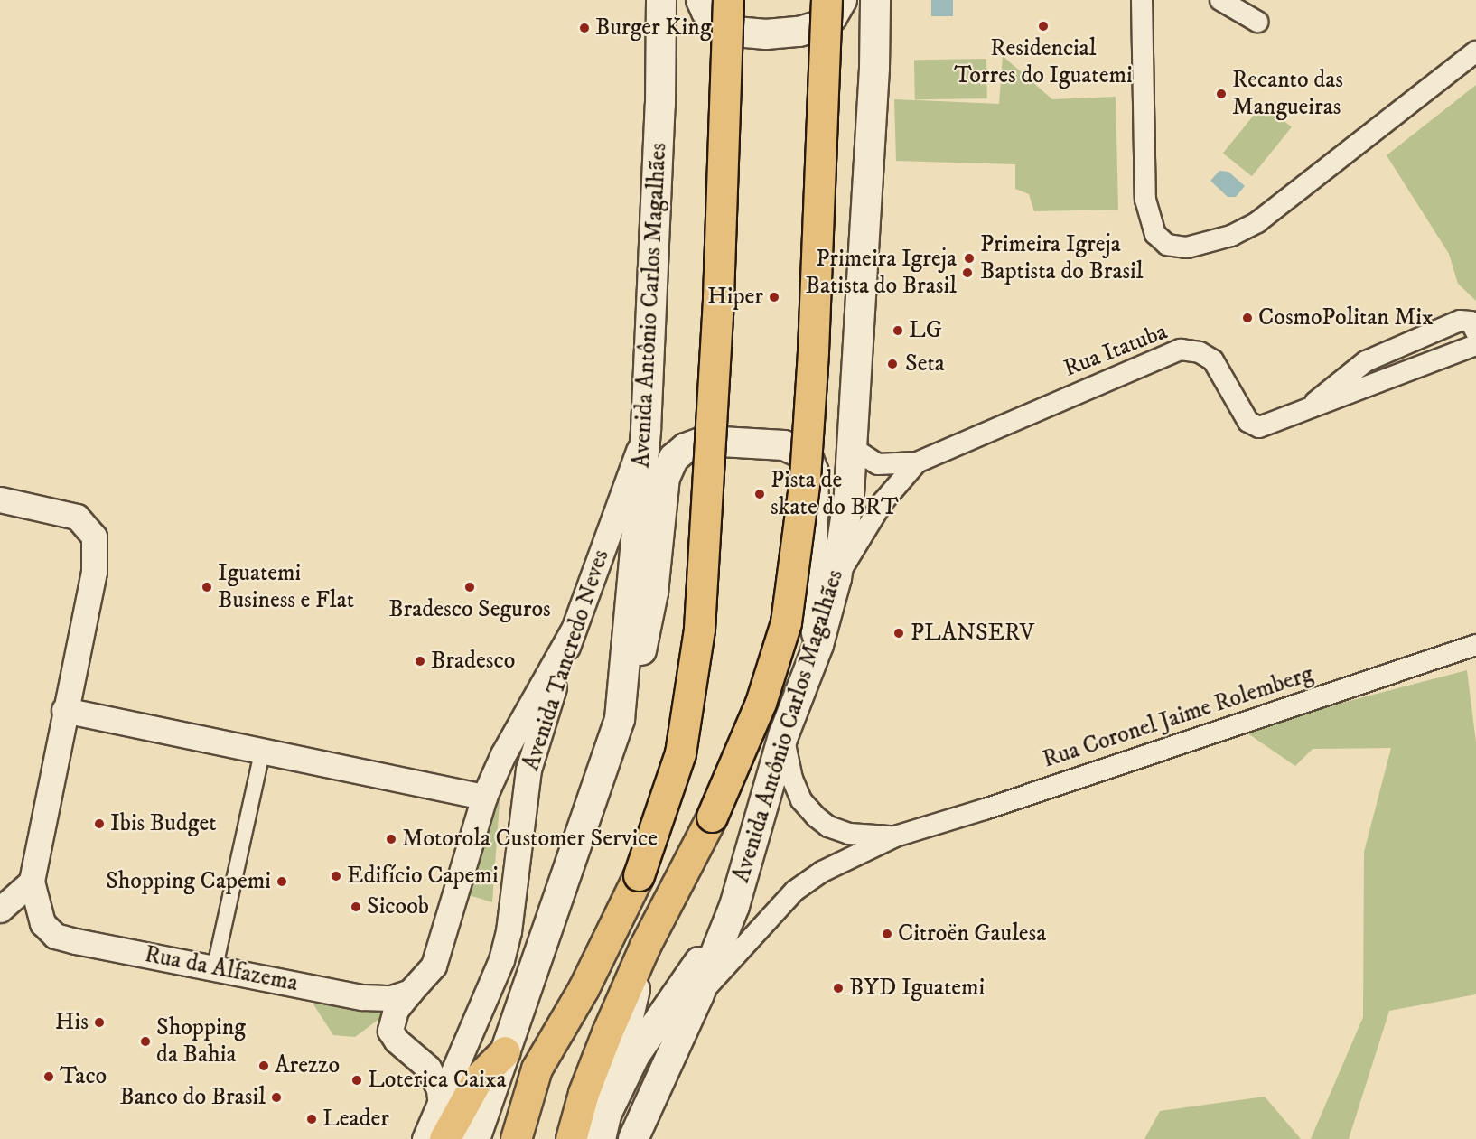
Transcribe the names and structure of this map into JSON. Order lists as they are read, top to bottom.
{
  "streets": {
    "main road": ["Avenida Antônio Carlos Magalhães"],
    "street": [
      "Rua Itatuba",
      "Avenida Tancredo Neves",
      "Rua Coronel Jaime Rolemberg",
      "Rua da Alfazema"
    ]
  },
  "crossings": [
    ["Avenida Antônio Carlos Magalhães", "Rua Itatuba"],
    ["Avenida Antônio Carlos Magalhães", "Avenida Tancredo Neves"],
    ["Avenida Antônio Carlos Magalhães", "Rua Coronel Jaime Rolemberg"]
  ],
  "places": [
    "Residencial Torres do Iguatemi",
    "Burger King",
    "Recanto das Mangueiras",
    "Primeira Igreja Baptista do Brasil",
    "Primeira Igreja Batista do Brasil",
    "Hiper",
    "CosmoPolitan Mix",
    "LG",
    "Seta",
    "Pista de skate do BRT",
    "Iguatemi Business e Flat",
    "Bradesco Seguros",
    "PLANSERV",
    "Bradesco",
    "Ibis Budget",
    "Motorola Customer Service",
    "Edifício Capemi",
    "Shopping Capemi",
    "Sicoob",
    "Citroën Gaulesa",
    "BYD Iguatemi",
    "His",
    "Shopping da Bahia",
    "Arezzo",
    "Taco",
    "Loterica Caixa",
    "Banco do Brasil",
    "Leader"
  ]
}
